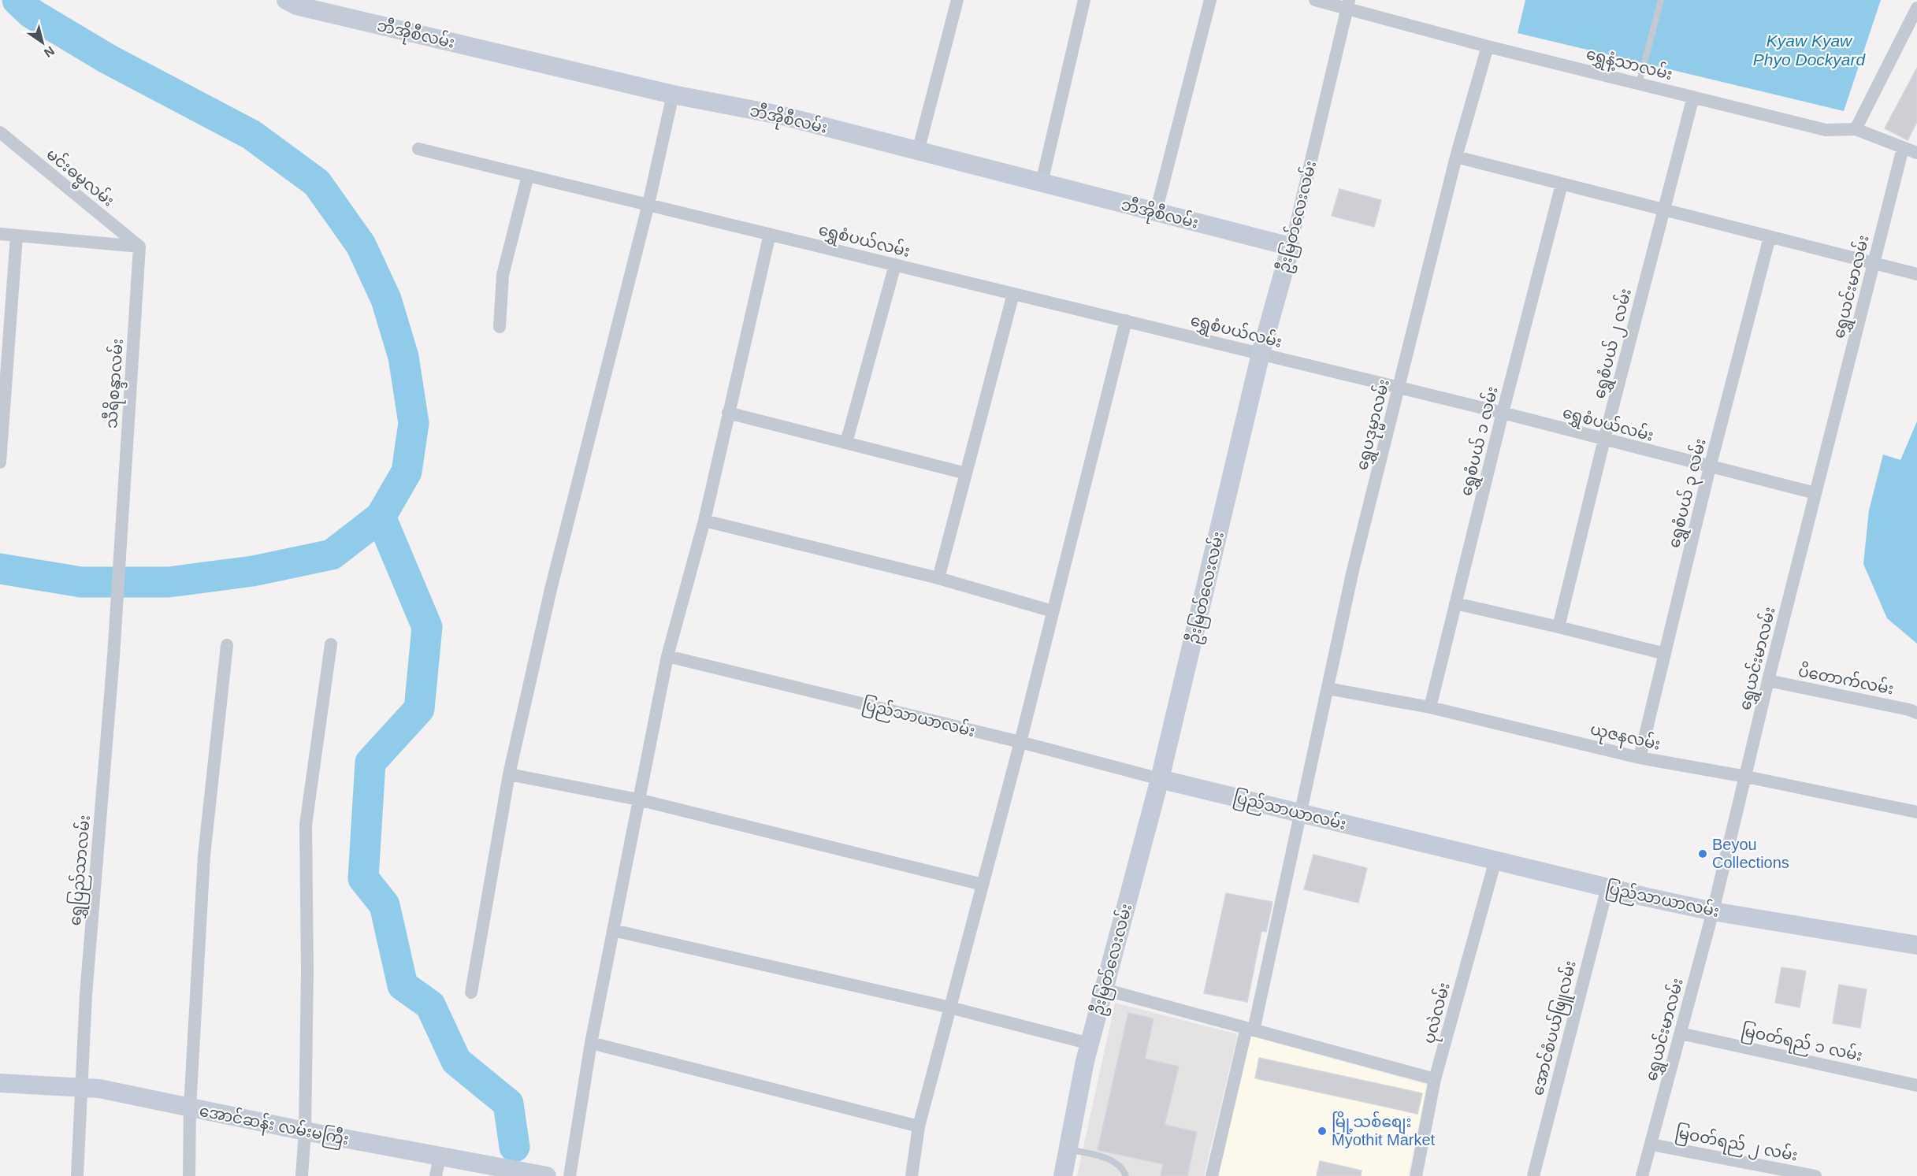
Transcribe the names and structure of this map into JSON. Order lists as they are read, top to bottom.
{
  "streets": {
    "main road": [
      "ဘီအိုစီလမ်း",
      "ဦးမြတ်လေးလမ်း",
      "ပြည်သာယာလမ်း",
      "အောင်ဆန်း လမ်းမကြီး"
    ],
    "street": [
      "ရွှေနံ့သာလမ်း",
      "မင်းဓမ္မလမ်း",
      "ရွှေစံပယ်လမ်း",
      "ရွှေယင်းမာလမ်း",
      "ရွှေစံပယ် ၂ လမ်း",
      "သီရိစန္ဒာလမ်း",
      "ရွှေပဒုမ္မာလမ်း",
      "ရွှေစံပယ် ၁ လမ်း",
      "ရွှေစံပယ် ၃ လမ်း",
      "ပိတောက်လမ်း",
      "ယုဇနလမ်း",
      "ရွှေပြည်သာလမ်း",
      "ပုလဲလမ်း",
      "အောင်စံပယ်ဖြူလမ်း",
      "မြဝတ်ရည် ၁ လမ်း",
      "မြဝတ်ရည် ၂ လမ်း"
    ]
  },
  "crossings": [
    ["ဘီအိုစီလမ်း", "ဦးမြတ်လေးလမ်း"],
    ["ရွှေနံ့သာလမ်း", "ဦးမြတ်လေးလမ်း"],
    ["ရွှေနံ့သာလမ်း", "ရွှေယင်းမာလမ်း"],
    ["ရွှေနံ့သာလမ်း", "ရွှေစံပယ် ၂ လမ်း"],
    ["ရွှေနံ့သာလမ်း", "ရွှေပဒုမ္မာလမ်း"],
    ["မင်းဓမ္မလမ်း", "သီရိစန္ဒာလမ်း"],
    ["ဦးမြတ်လေးလမ်း", "ရွှေစံပယ်လမ်း"],
    ["ဦးမြတ်လေးလမ်း", "ပြည်သာယာလမ်း"],
    ["ရွှေစံပယ်လမ်း", "ရွှေယင်းမာလမ်း"],
    ["ရွှေစံပယ်လမ်း", "ရွှေစံပယ် ၂ လမ်း"],
    ["ရွှေစံပယ်လမ်း", "ရွှေပဒုမ္မာလမ်း"],
    ["ရွှေစံပယ်လမ်း", "ရွှေစံပယ် ၁ လမ်း"],
    ["ရွှေစံပယ်လမ်း", "ရွှေစံပယ် ၃ လမ်း"],
    ["ရွှေယင်းမာလမ်း", "ပိတောက်လမ်း"],
    ["ရွှေယင်းမာလမ်း", "ပြည်သာယာလမ်း"],
    ["ရွှေယင်းမာလမ်း", "ယုဇနလမ်း"],
    ["ရွှေယင်းမာလမ်း", "မြဝတ်ရည် ၁ လမ်း"],
    ["ရွှေယင်းမာလမ်း", "မြဝတ်ရည် ၂ လမ်း"],
    ["သီရိစန္ဒာလမ်း", "ရွှေပြည်သာလမ်း"],
    ["ရွှေပဒုမ္မာလမ်း", "ပြည်သာယာလမ်း"],
    ["ရွှေပဒုမ္မာလမ်း", "ယုဇနလမ်း"],
    ["ရွှေစံပယ် ၁ လမ်း", "ယုဇနလမ်း"],
    ["ရွှေစံပယ် ၃ လမ်း", "ယုဇနလမ်း"],
    ["ပြည်သာယာလမ်း", "ပုလဲလမ်း"],
    ["ပြည်သာယာလမ်း", "အောင်စံပယ်ဖြူလမ်း"],
    ["ရွှေပြည်သာလမ်း", "အောင်ဆန်း လမ်းမကြီး"]
  ],
  "water": ["Kyaw Kyaw Phyo Dockyard"],
  "places": ["Beyou Collections", "မြို့သစ်စျေး Myothit Market"],
  "north": "bottom right"
}
